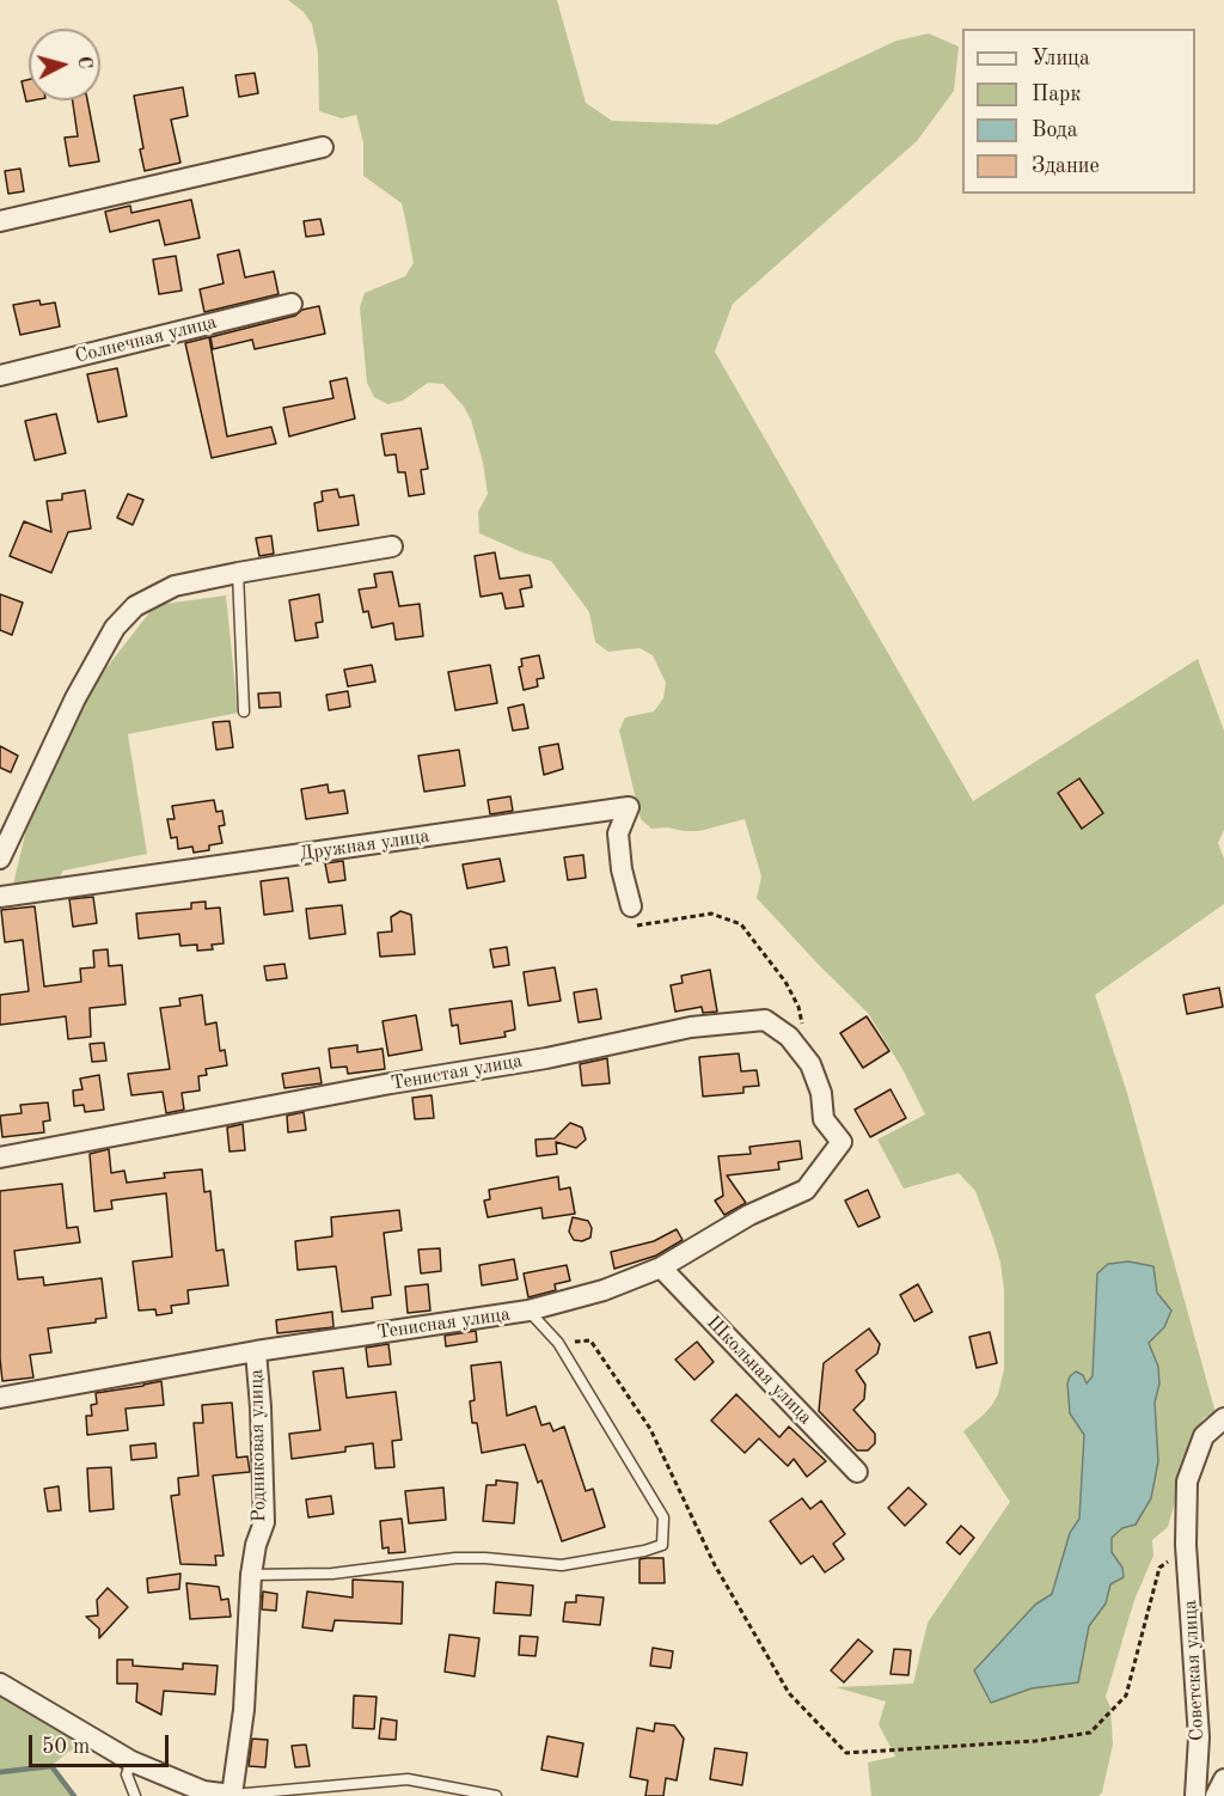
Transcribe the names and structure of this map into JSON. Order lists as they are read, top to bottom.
{
  "streets": {
    "street": [
      "Солнечная улица",
      "Дружная улица",
      "Тенистая улица",
      "Тенисная улица",
      "Школьная улица",
      "Родниковая улица",
      "Советская улица"
    ]
  },
  "crossings": [
    ["Тенистая улица", "Тенисная улица"],
    ["Тенисная улица", "Школьная улица"],
    ["Тенисная улица", "Родниковая улица"]
  ],
  "legend": [
    "Улица",
    "Парк",
    "Вода",
    "Здание"
  ],
  "scale_bar": "50 m",
  "north": "right"
}
